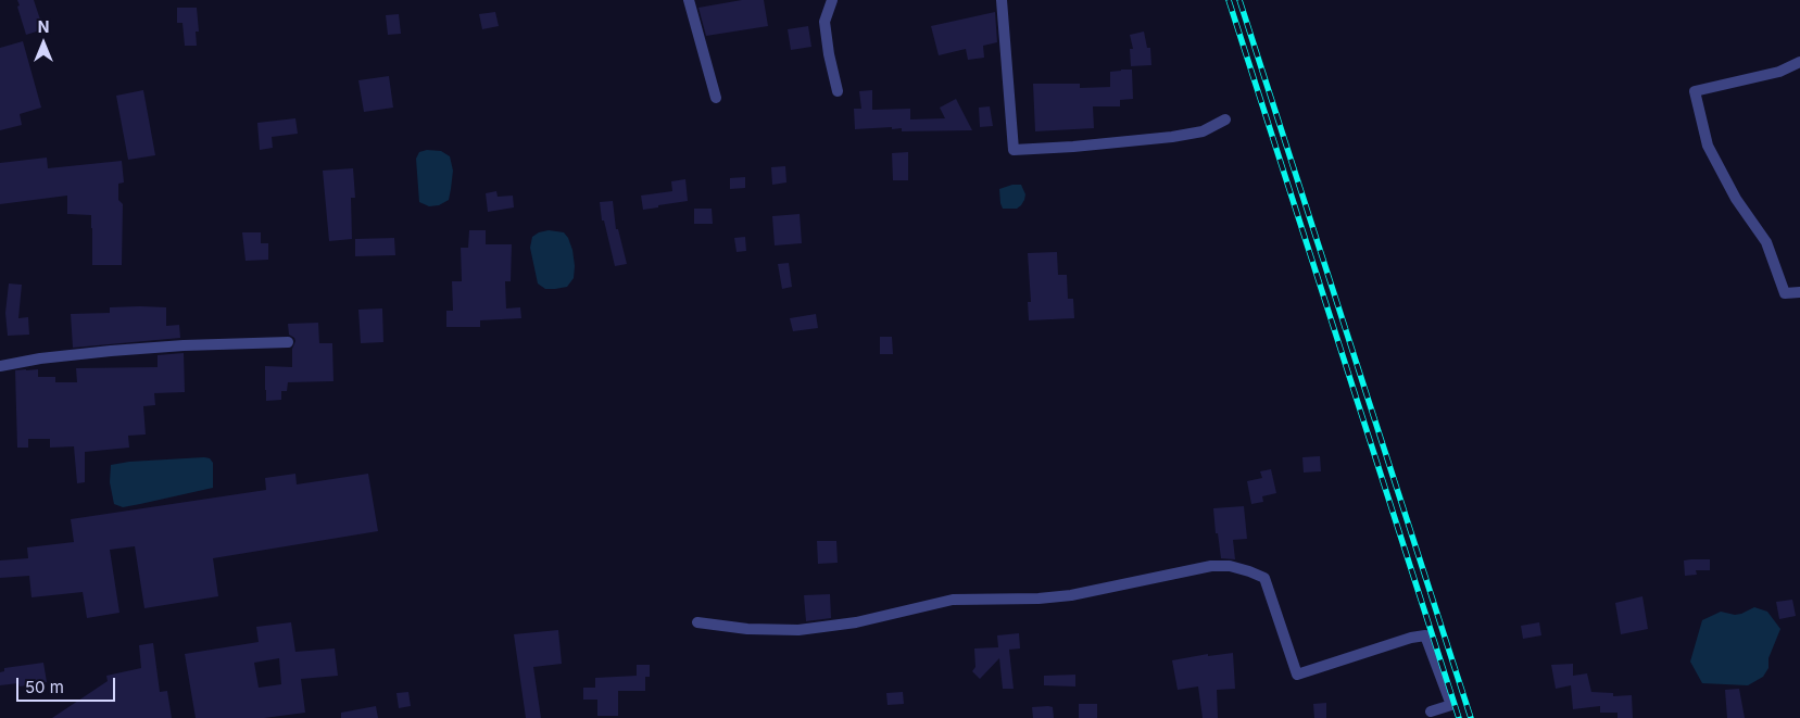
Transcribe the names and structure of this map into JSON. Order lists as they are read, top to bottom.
{
  "scale_bar": "50 m",
  "north": "top"
}
